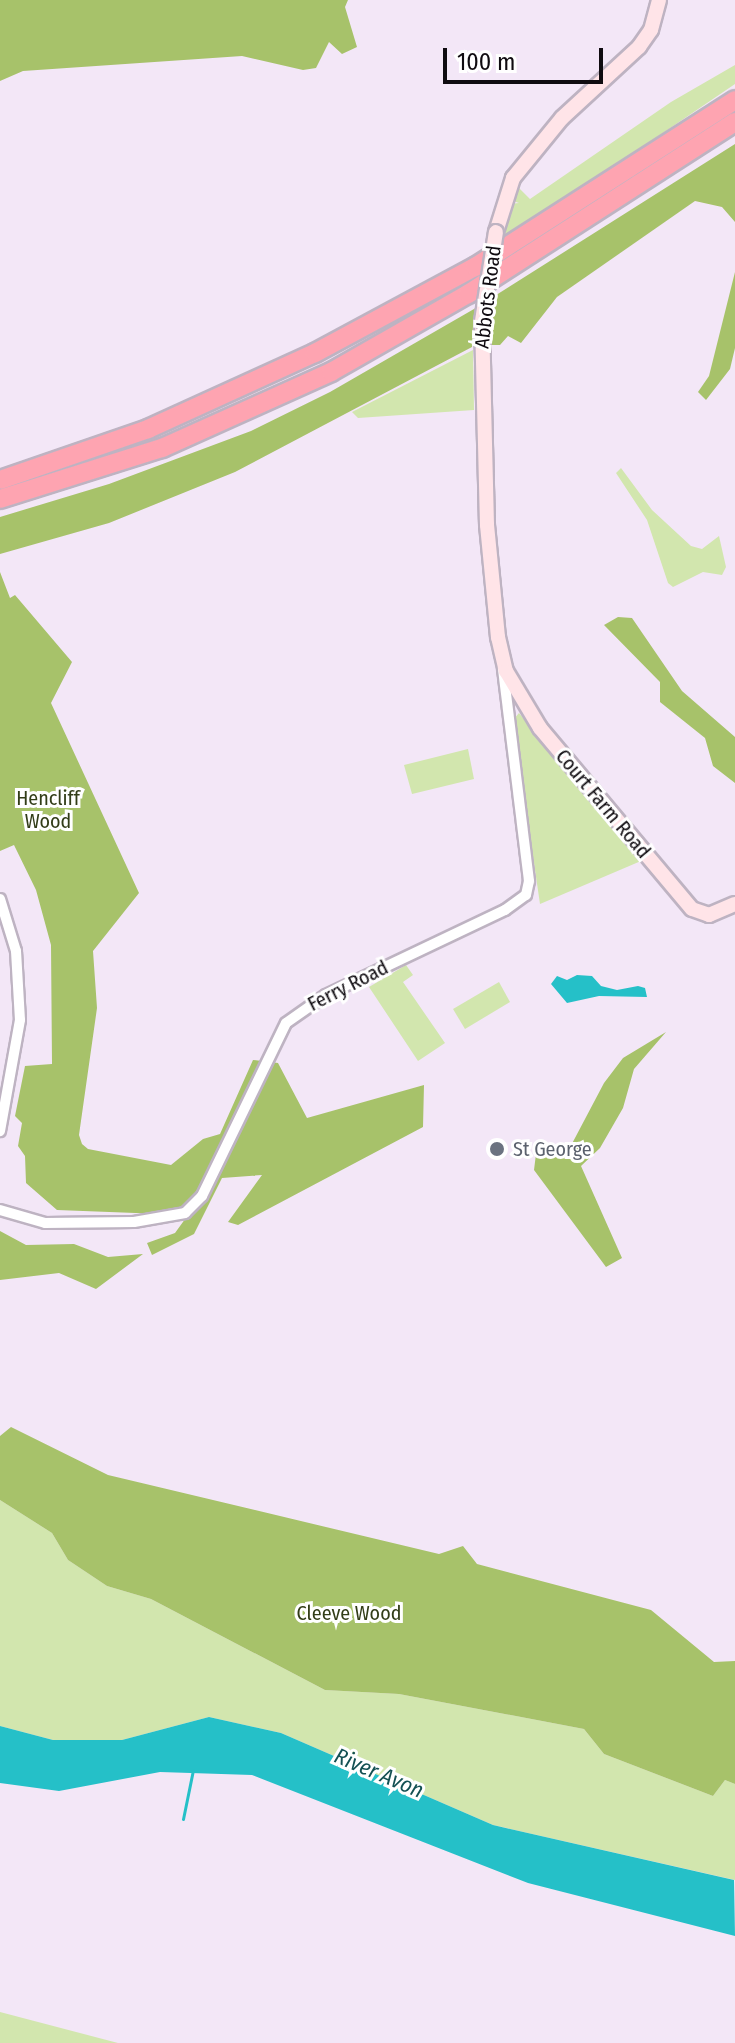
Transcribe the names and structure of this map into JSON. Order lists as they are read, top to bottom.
{
  "streets": {
    "street": ["Abbots Road", "Court Farm Road", "Ferry Road"]
  },
  "crossings": [
    ["Abbots Road", "Court Farm Road"],
    ["Abbots Road", "Ferry Road"],
    ["Court Farm Road", "Ferry Road"]
  ],
  "water": ["River Avon"],
  "parks": ["Hencliff Wood", "Cleeve Wood"],
  "places": ["St George"],
  "scale_bar": "100 m"
}
